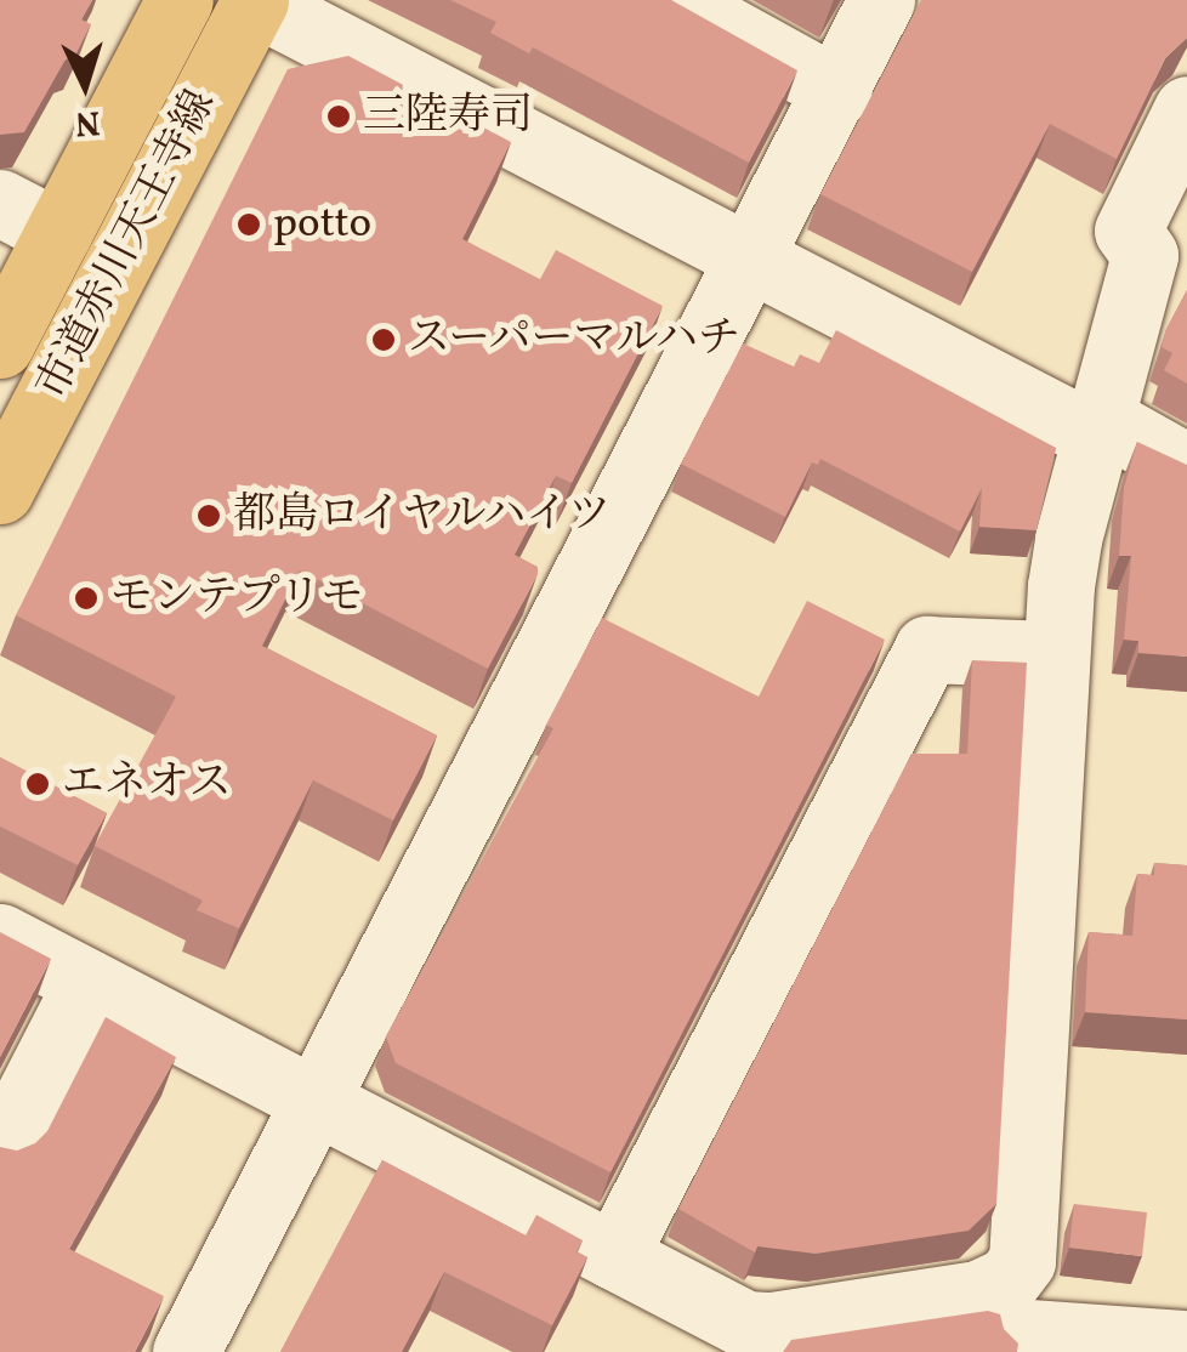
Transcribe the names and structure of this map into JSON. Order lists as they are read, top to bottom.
{
  "streets": {
    "main road": ["市道赤川天王寺線"]
  },
  "places": [
    "三陸寿司",
    "potto",
    "スーパーマルハチ",
    "都島ロイヤルハイツ",
    "モンテプリモ",
    "エネオス"
  ],
  "north": "bottom"
}
